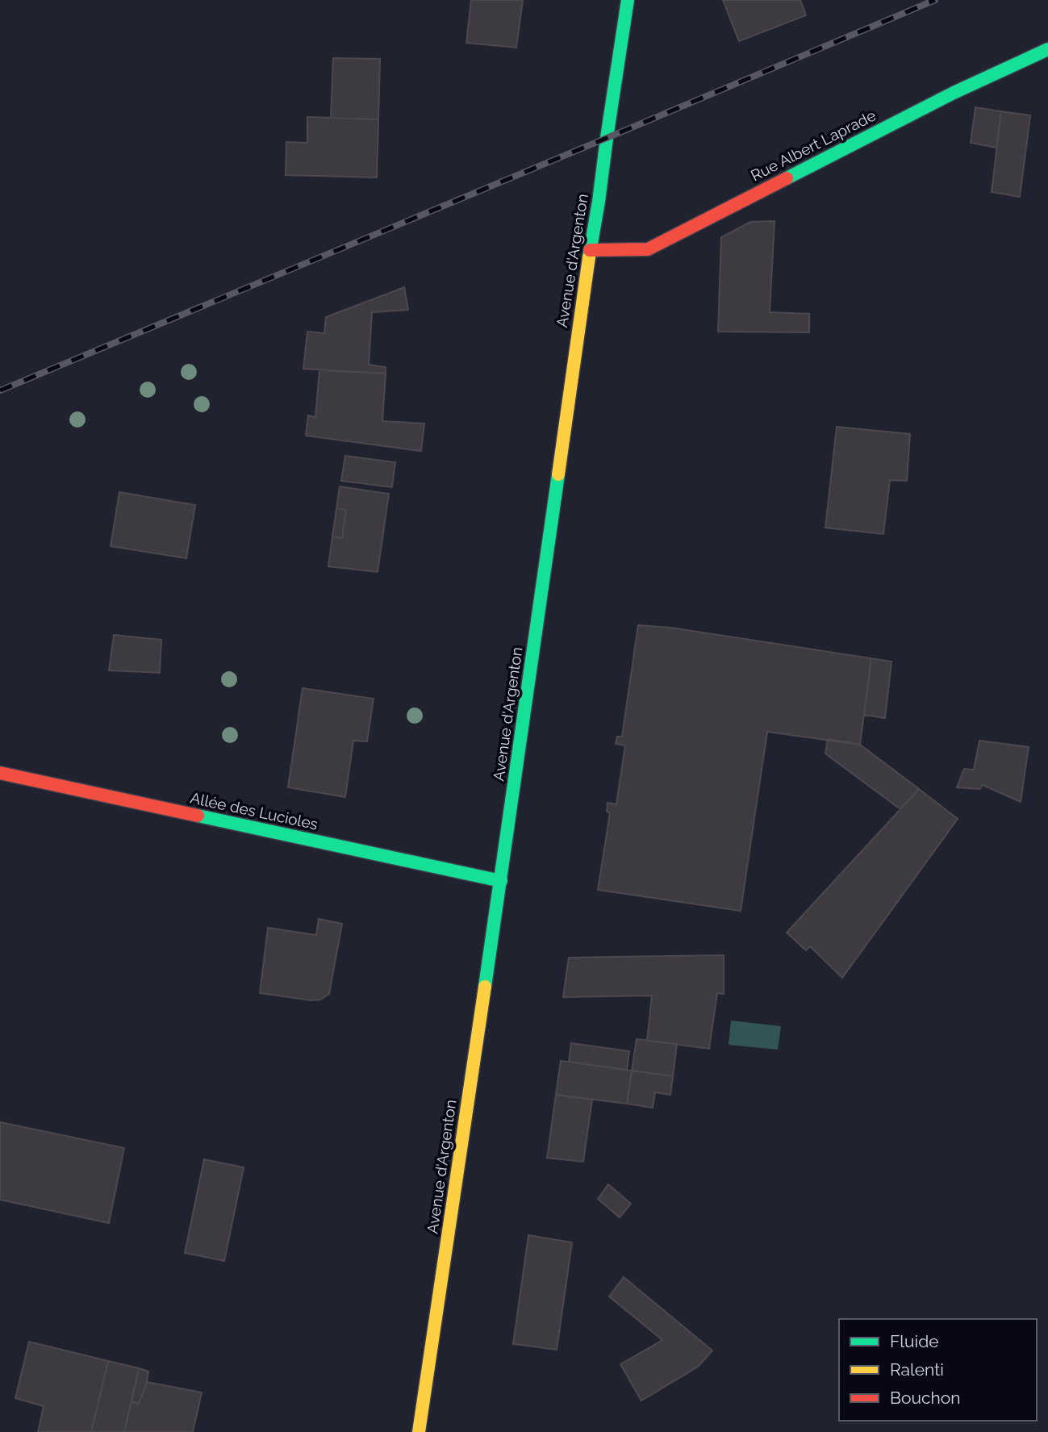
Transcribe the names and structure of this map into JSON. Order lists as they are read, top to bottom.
{
  "streets": {
    "main road": ["Rue Albert Laprade", "Avenue d'Argenton", "Allée des Lucioles"]
  },
  "crossings": [
    ["Rue Albert Laprade", "Avenue d'Argenton"],
    ["Avenue d'Argenton", "Allée des Lucioles"]
  ],
  "legend": ["Fluide", "Ralenti", "Bouchon"]
}
